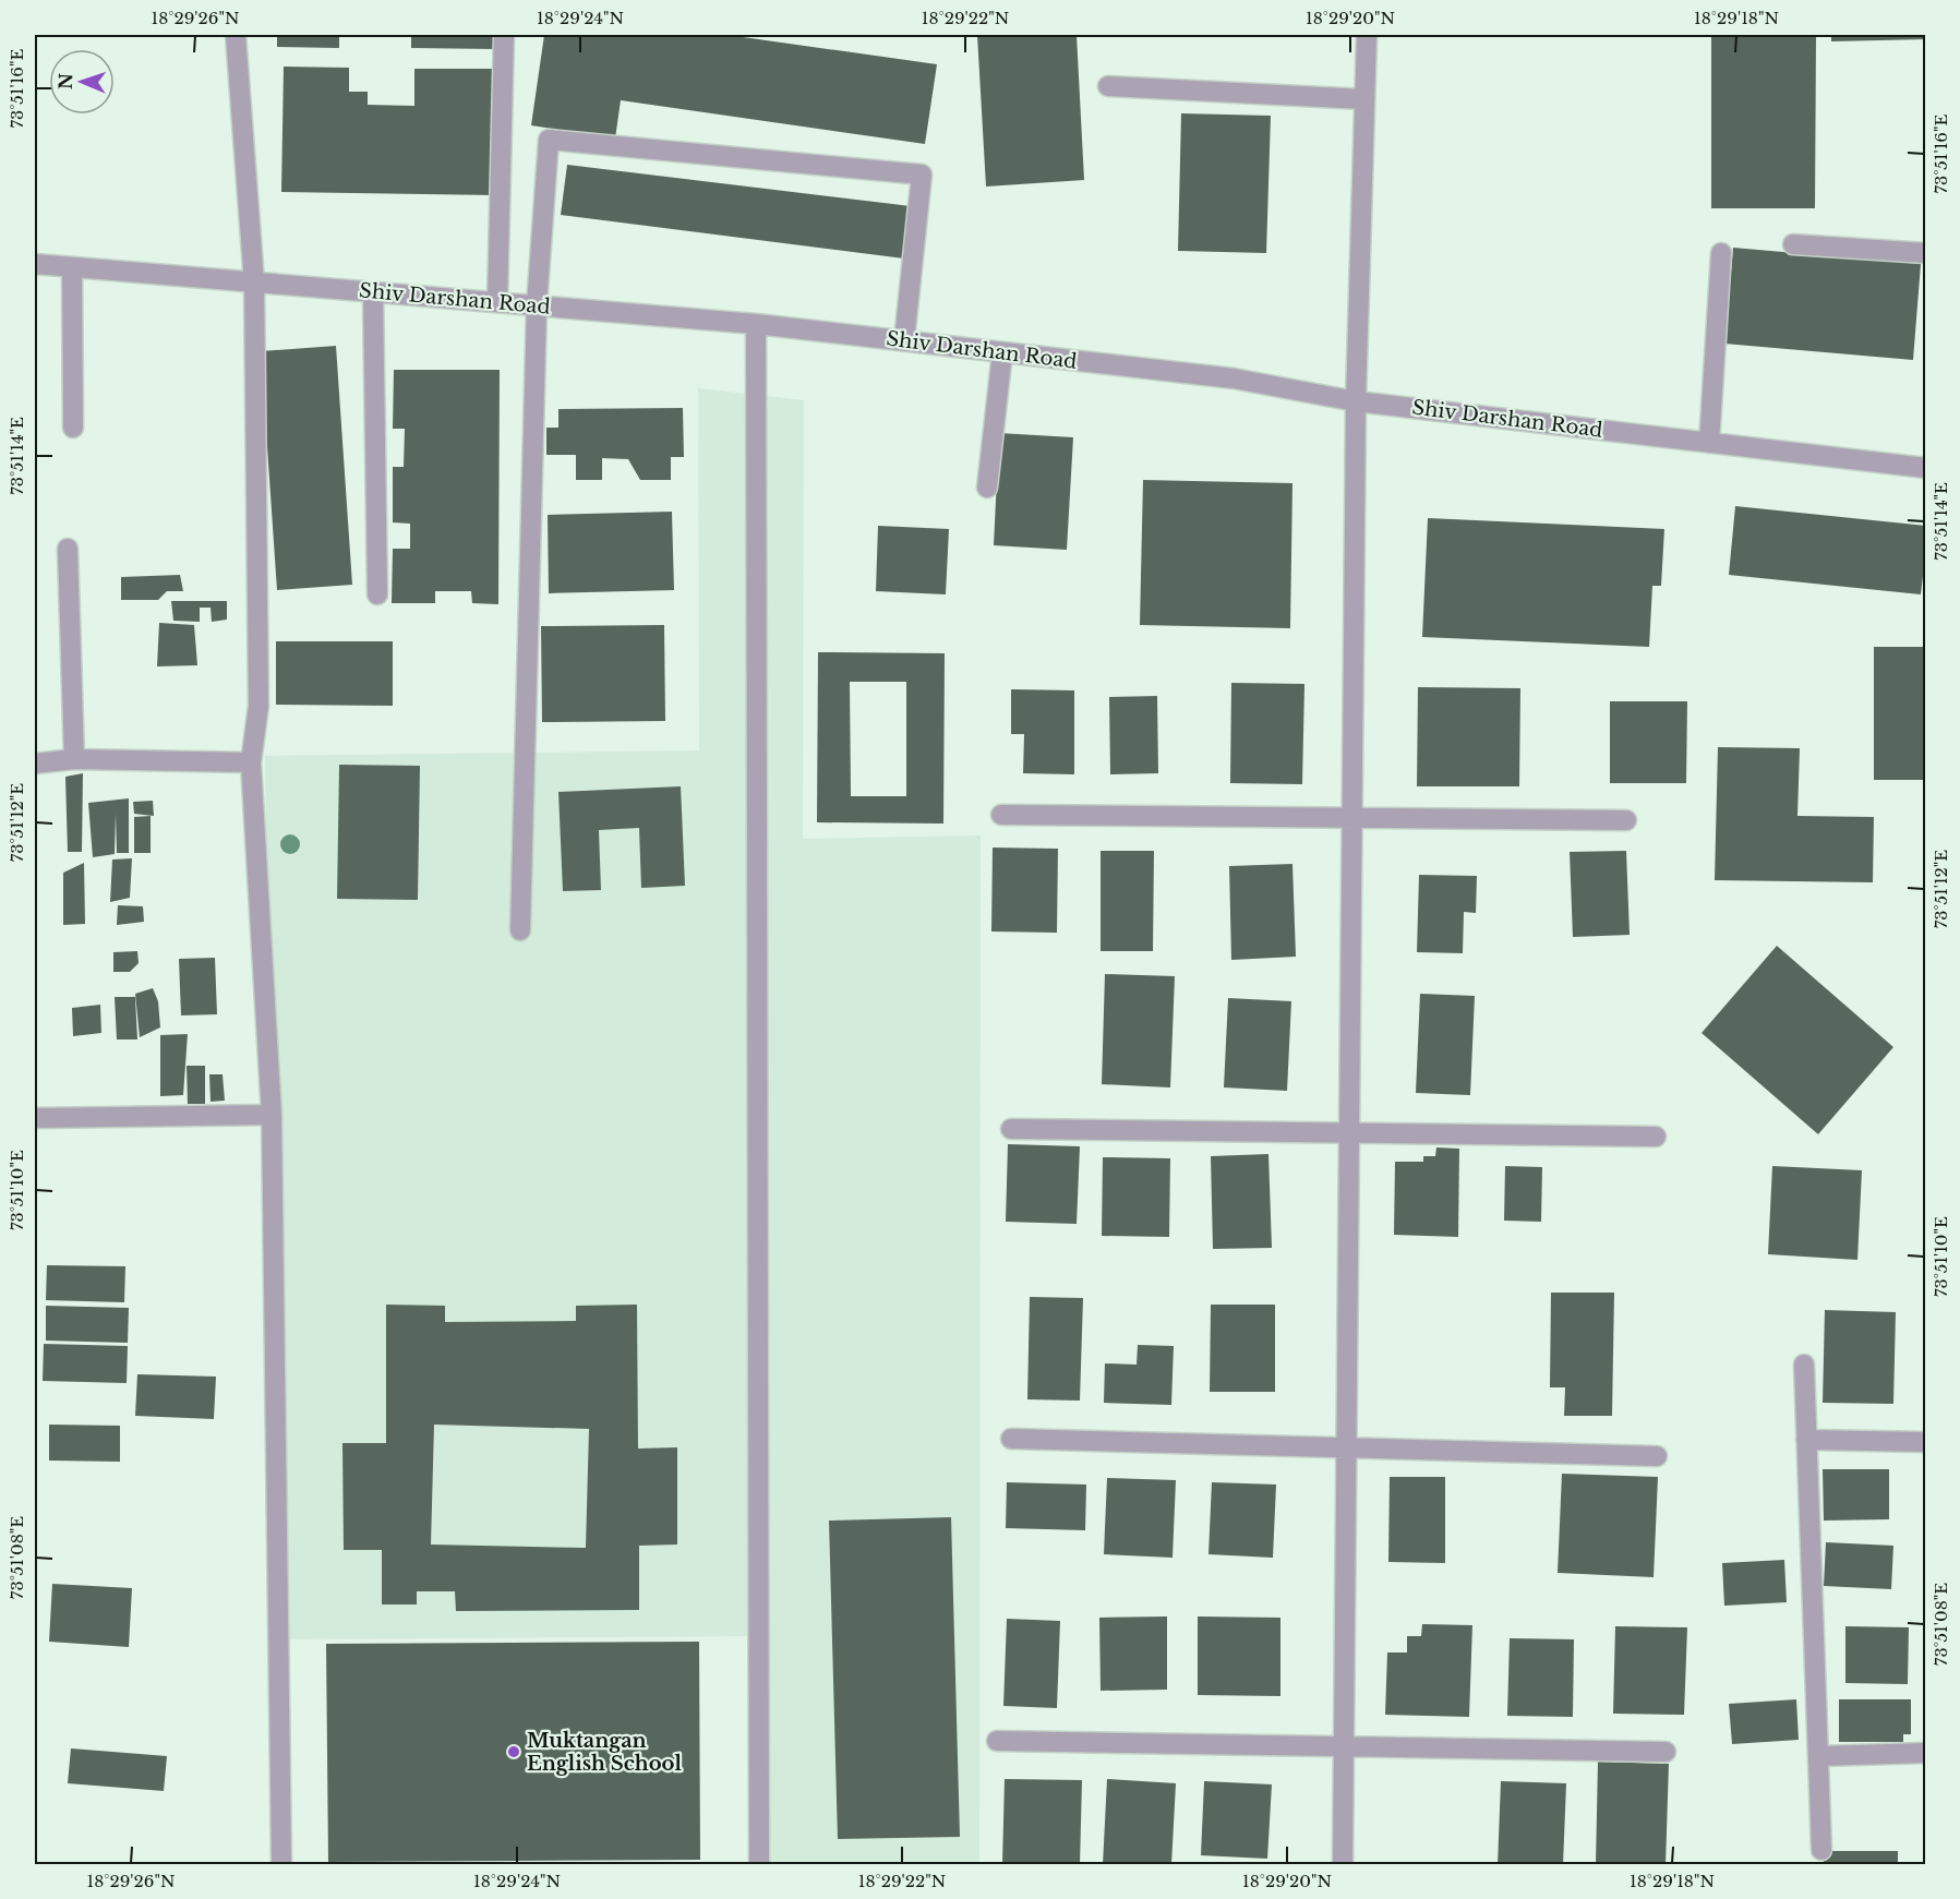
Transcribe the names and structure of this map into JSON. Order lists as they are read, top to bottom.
{
  "streets": {
    "street": ["Shiv Darshan Road"]
  },
  "places": ["Muktangan English School"],
  "north": "left",
  "coordinates": [
    "18°29'26\"N",
    "18°29'24\"N",
    "18°29'22\"N",
    "18°29'20\"N",
    "18°29'18\"N",
    "73°51'16\"E",
    "73°51'14\"E",
    "73°51'12\"E",
    "73°51'10\"E",
    "73°51'08\"E"
  ]
}
